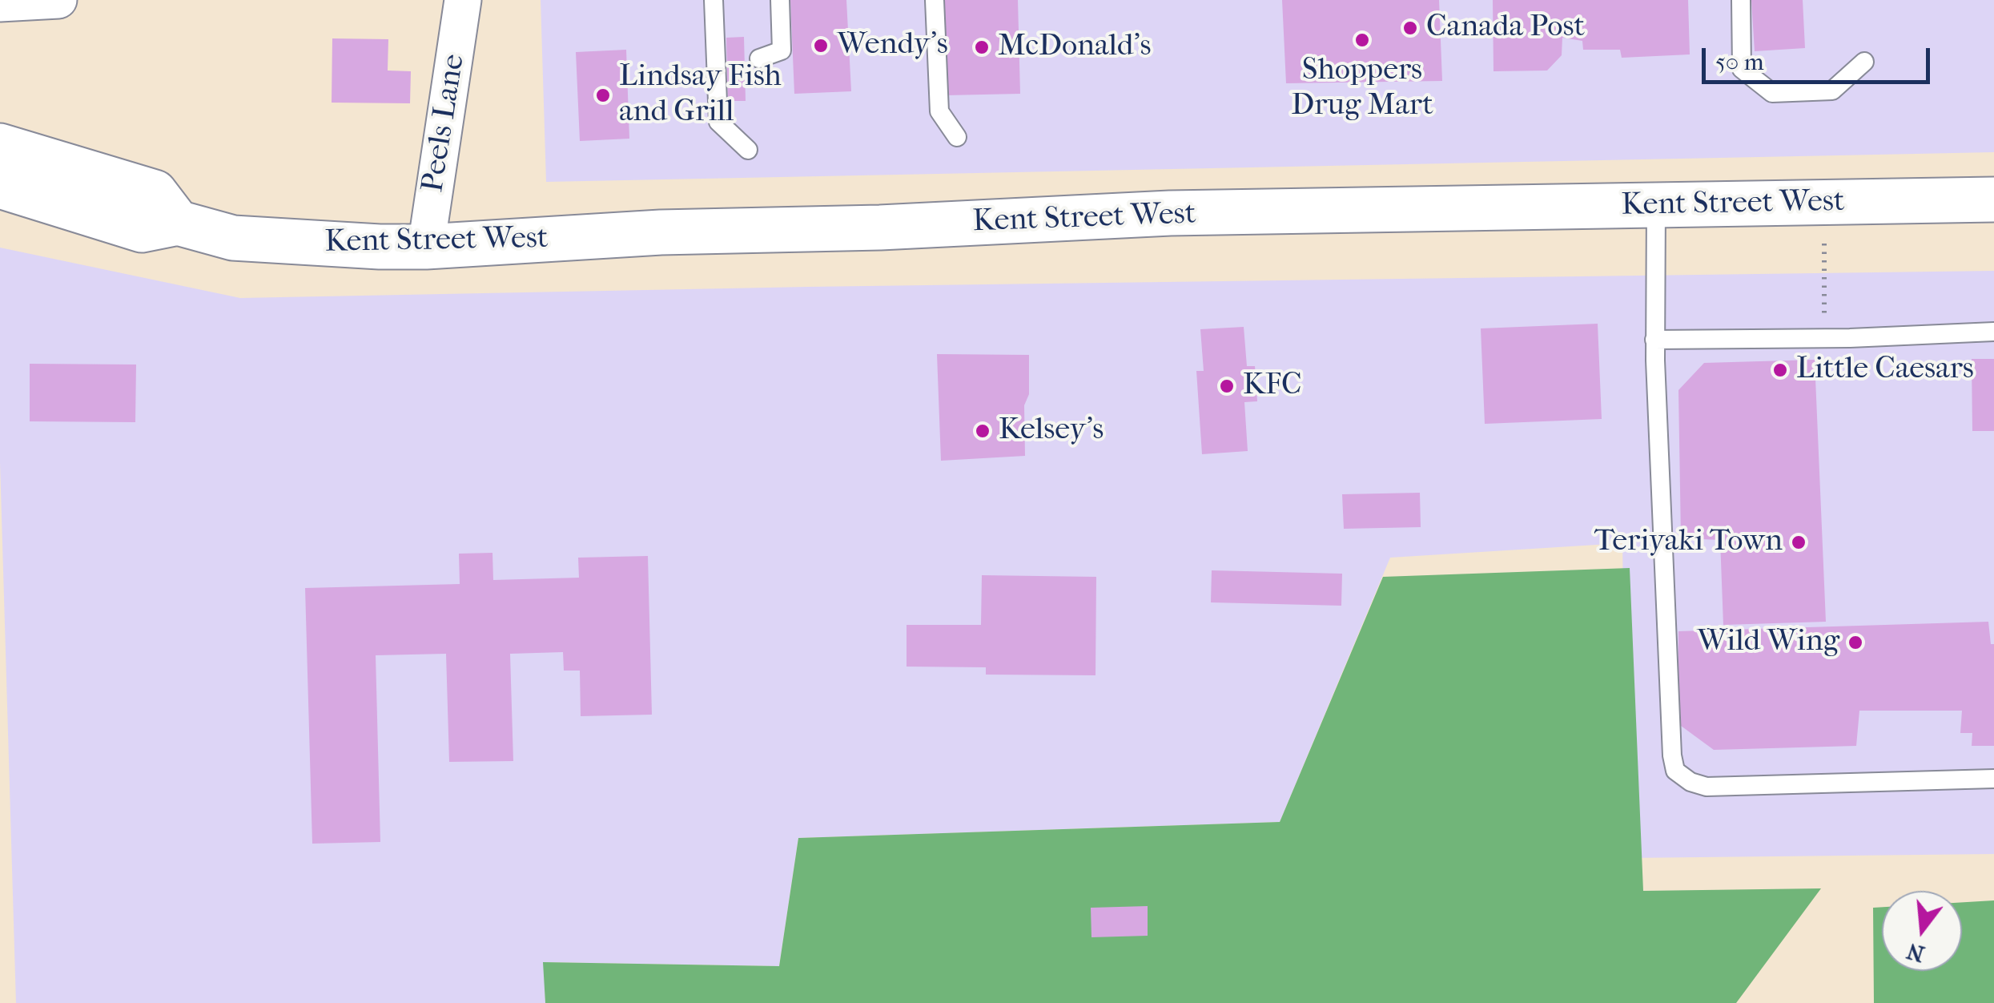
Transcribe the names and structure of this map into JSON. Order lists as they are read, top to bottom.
{
  "streets": {
    "main road": ["Kent Street West"],
    "street": ["Peels Lane"]
  },
  "crossings": [
    ["Peels Lane", "Kent Street West"]
  ],
  "places": [
    "Canada Post",
    "Shoppers Drug Mart",
    "Wendy's",
    "McDonald's",
    "Lindsay Fish and Grill",
    "Little Caesars",
    "KFC",
    "Kelsey's",
    "Teriyaki Town",
    "Wild Wing"
  ],
  "scale_bar": "50 m",
  "north": "bottom"
}
